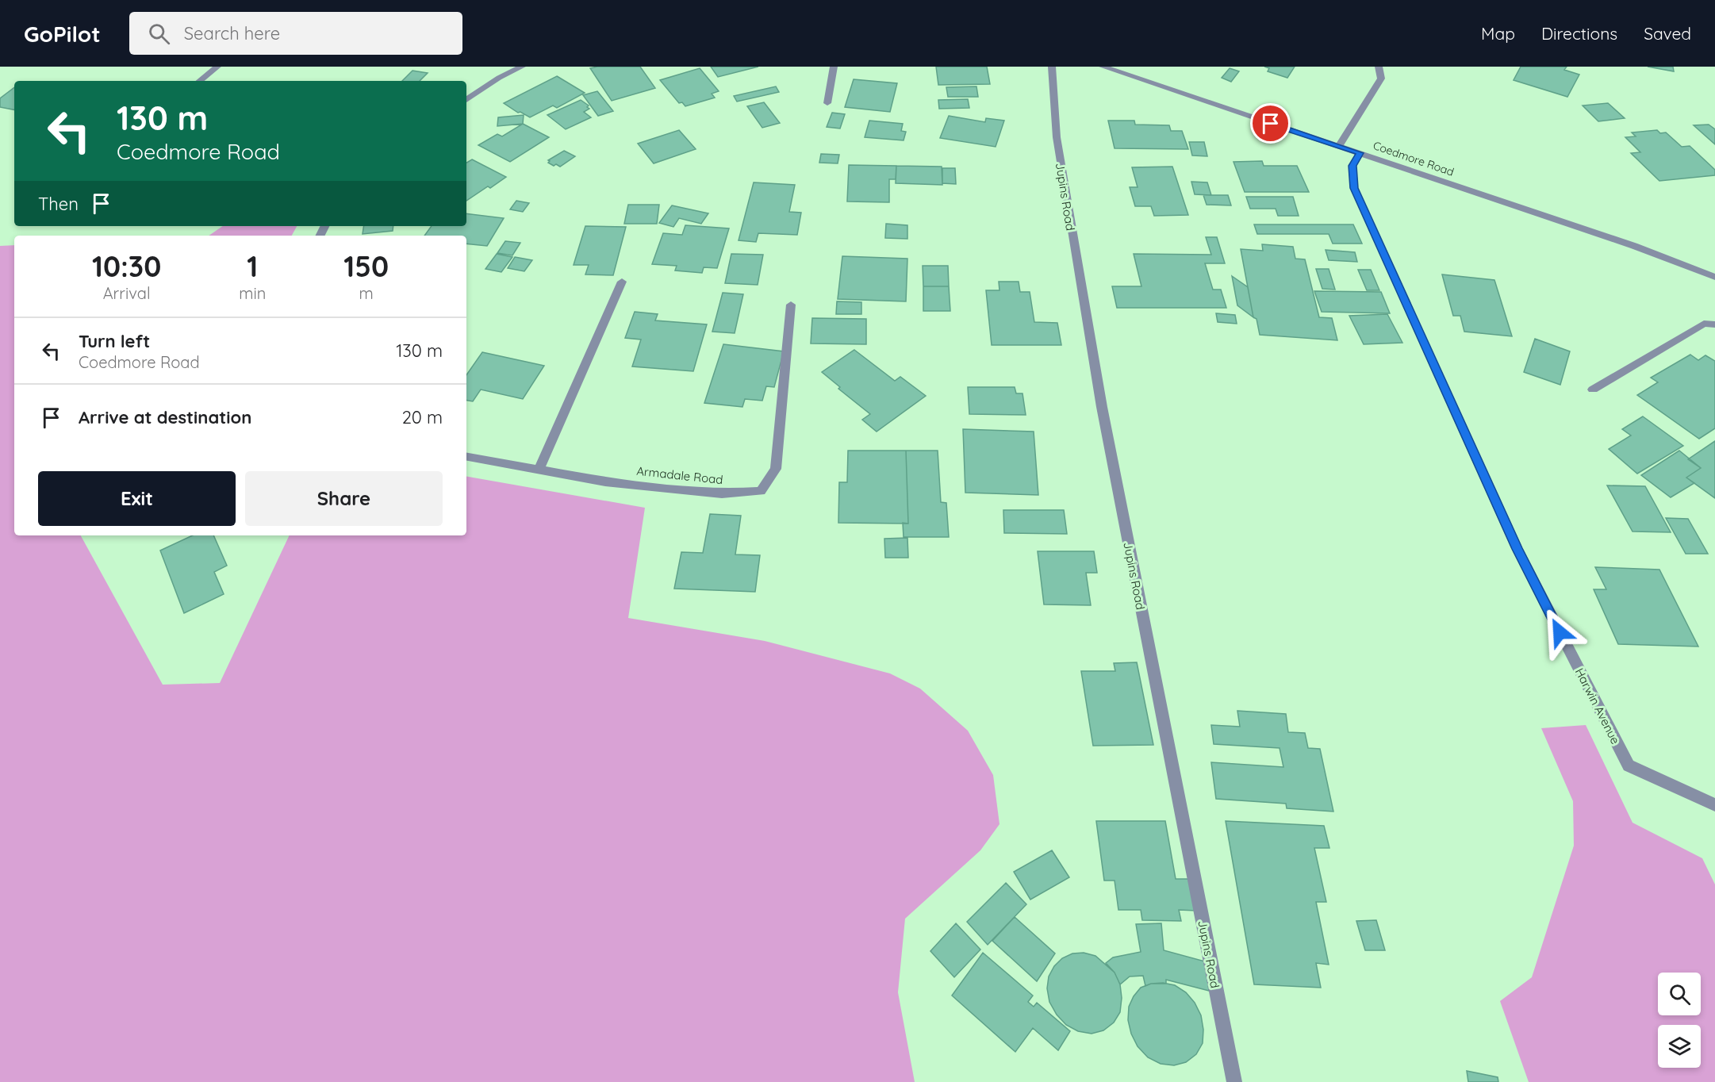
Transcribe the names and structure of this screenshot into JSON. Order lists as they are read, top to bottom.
{
  "streets": {
    "street": [
      "Coedmore Road",
      "Jupins Road",
      "Armadale Road",
      "Harwin Avenue"
    ]
  },
  "crossings": [
    ["Coedmore Road", "Harwin Avenue"]
  ],
  "page": {
    "header": "GoPilot",
    "search": "Search here",
    "nav": ["Map", "Directions", "Saved"],
    "turn": ["130 m", "Coedmore Road"],
    "then": "Then",
    "eta": [
      "10:30",
      "Arrival",
      "1",
      "min",
      "150",
      "m"
    ],
    "list": [
      {
        "name": "Turn left",
        "note": "Coedmore Road",
        "value": "130 m"
      },
      {
        "name": "Arrive at destination",
        "value": "20 m"
      }
    ],
    "buttons": ["Exit", "Share"]
  }
}
